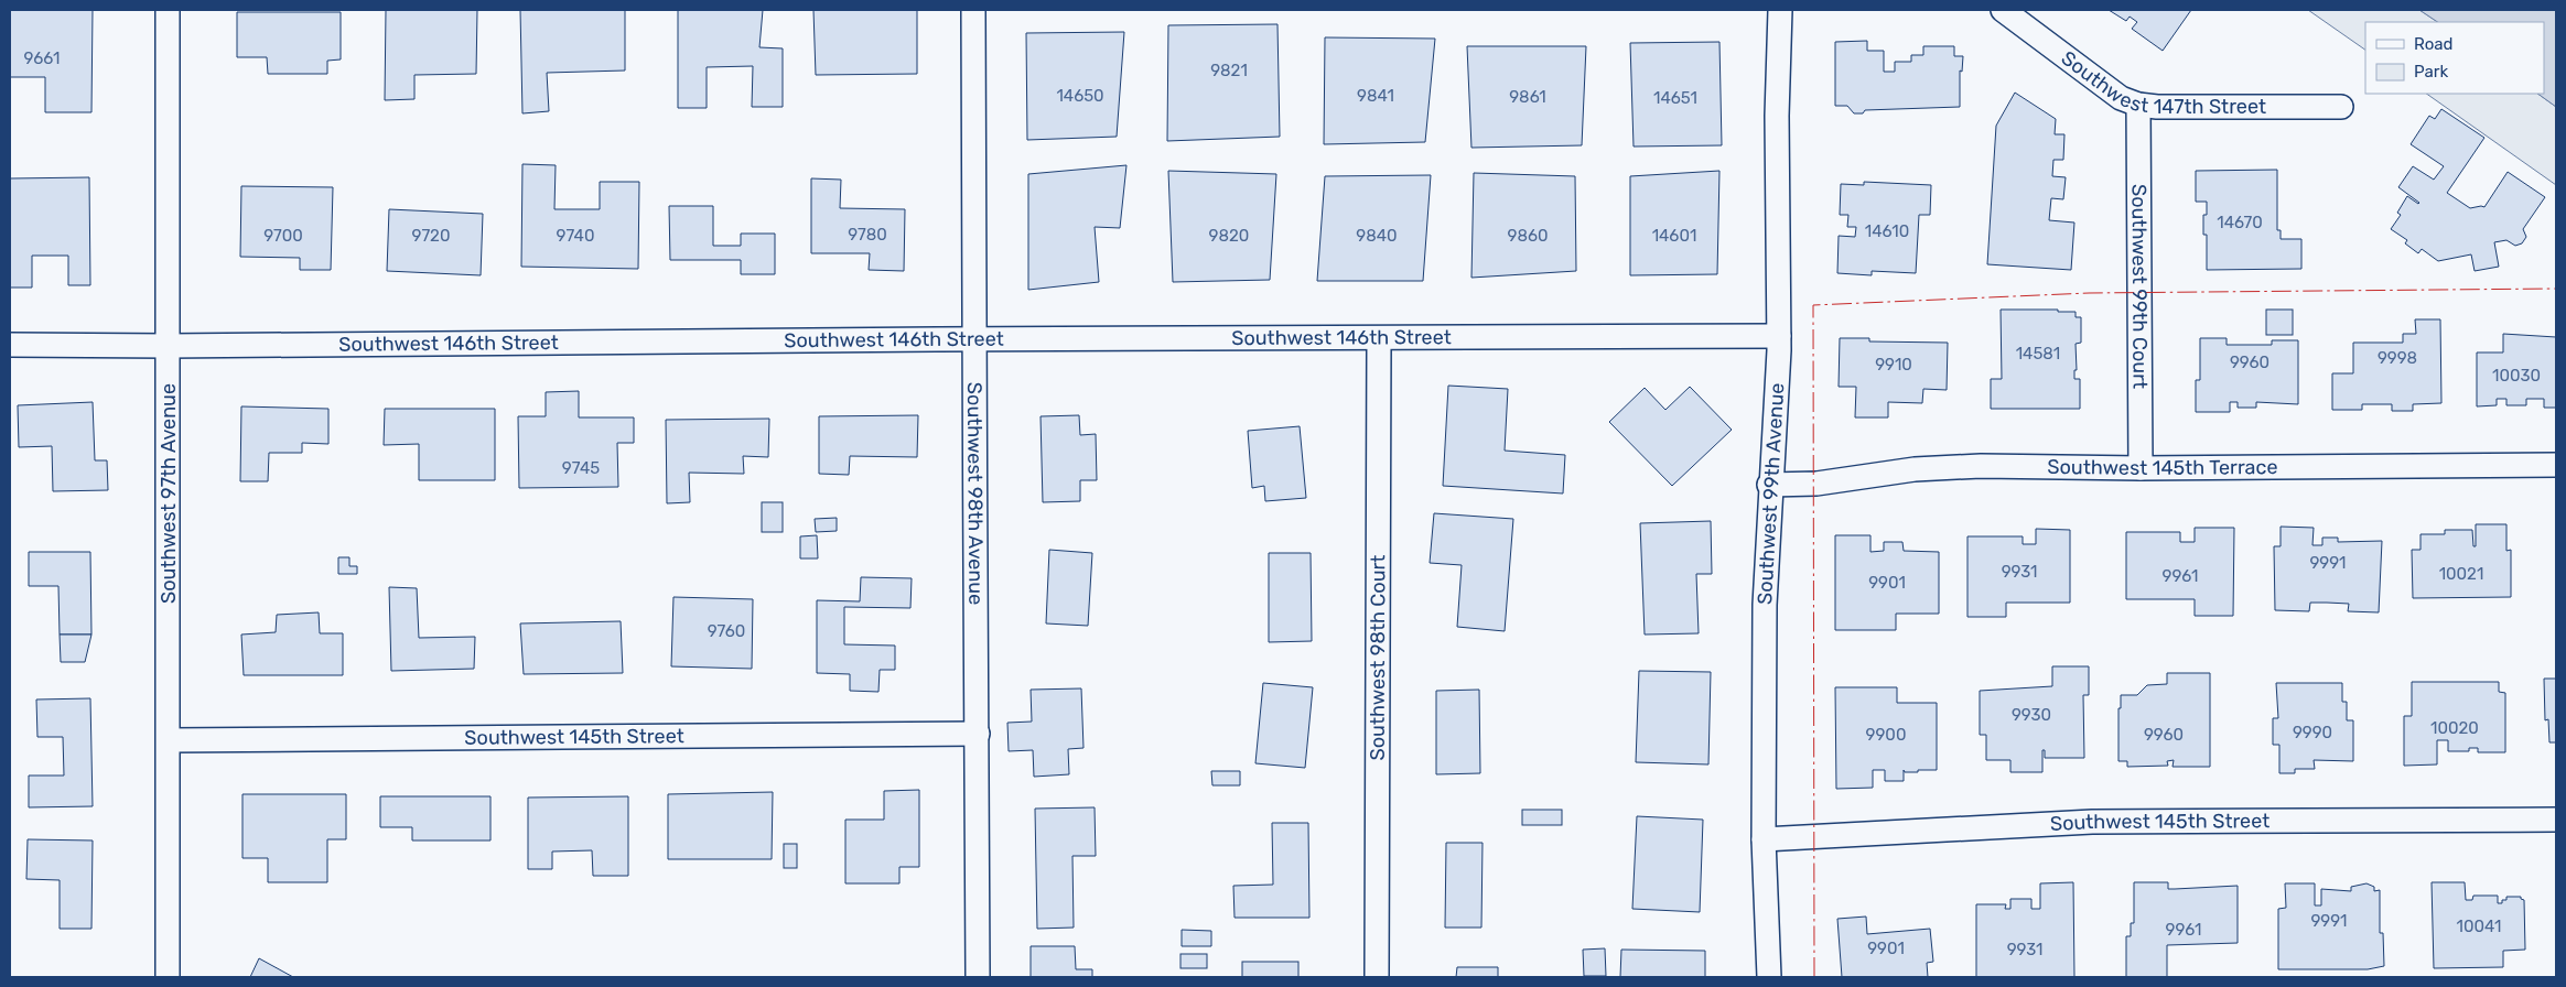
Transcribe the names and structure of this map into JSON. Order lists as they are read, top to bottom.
{
  "streets": {
    "street": [
      "Southwest 147th Street",
      "Southwest 99th Court",
      "Southwest 146th Street",
      "Southwest 145th Terrace",
      "Southwest 97th Avenue",
      "Southwest 98th Avenue",
      "Southwest 99th Avenue",
      "Southwest 98th Court",
      "Southwest 145th Street"
    ]
  },
  "crossings": [
    ["Southwest 147th Street", "Southwest 99th Court"],
    ["Southwest 99th Court", "Southwest 145th Terrace"],
    ["Southwest 146th Street", "Southwest 97th Avenue"],
    ["Southwest 146th Street", "Southwest 98th Avenue"],
    ["Southwest 146th Street", "Southwest 99th Avenue"],
    ["Southwest 146th Street", "Southwest 98th Court"],
    ["Southwest 145th Terrace", "Southwest 99th Avenue"],
    ["Southwest 97th Avenue", "Southwest 145th Street"],
    ["Southwest 98th Avenue", "Southwest 145th Street"],
    ["Southwest 99th Avenue", "Southwest 145th Street"]
  ],
  "house_numbers": [
    "9661",
    "9821",
    "14650",
    "9841",
    "9861",
    "14651",
    "14670",
    "14610",
    "9780",
    "9700",
    "9720",
    "9740",
    "9820",
    "9840",
    "9860",
    "14601",
    "14581",
    "9998",
    "9960",
    "9910",
    "10030",
    "9745",
    "9991",
    "9931",
    "10021",
    "9961",
    "9901",
    "9760",
    "9930",
    "10020",
    "9990",
    "9900",
    "9960",
    "9991",
    "10041",
    "9961",
    "9901",
    "9931"
  ],
  "legend": ["Road", "Park"]
}
